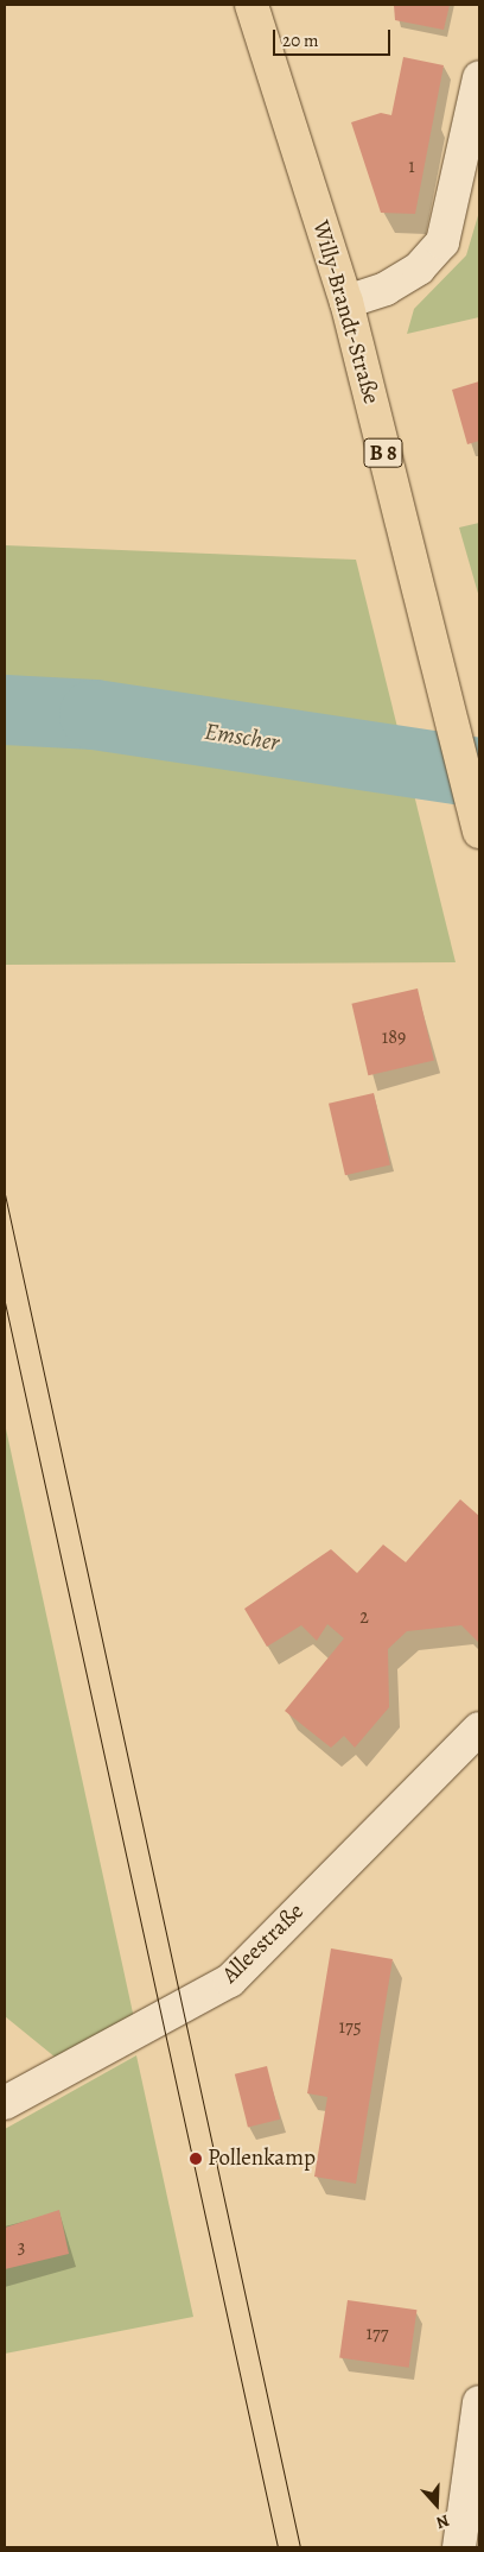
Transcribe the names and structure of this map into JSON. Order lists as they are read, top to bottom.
{
  "streets": {
    "main road": ["Willy-Brandt-Straße", "B 8"],
    "street": ["Alleestraße"]
  },
  "water": ["Emscher"],
  "places": ["Pollenkamp"],
  "house_numbers": [
    "1",
    "189",
    "2",
    "175",
    "3",
    "177"
  ],
  "scale_bar": "20 m",
  "north": "bottom"
}
